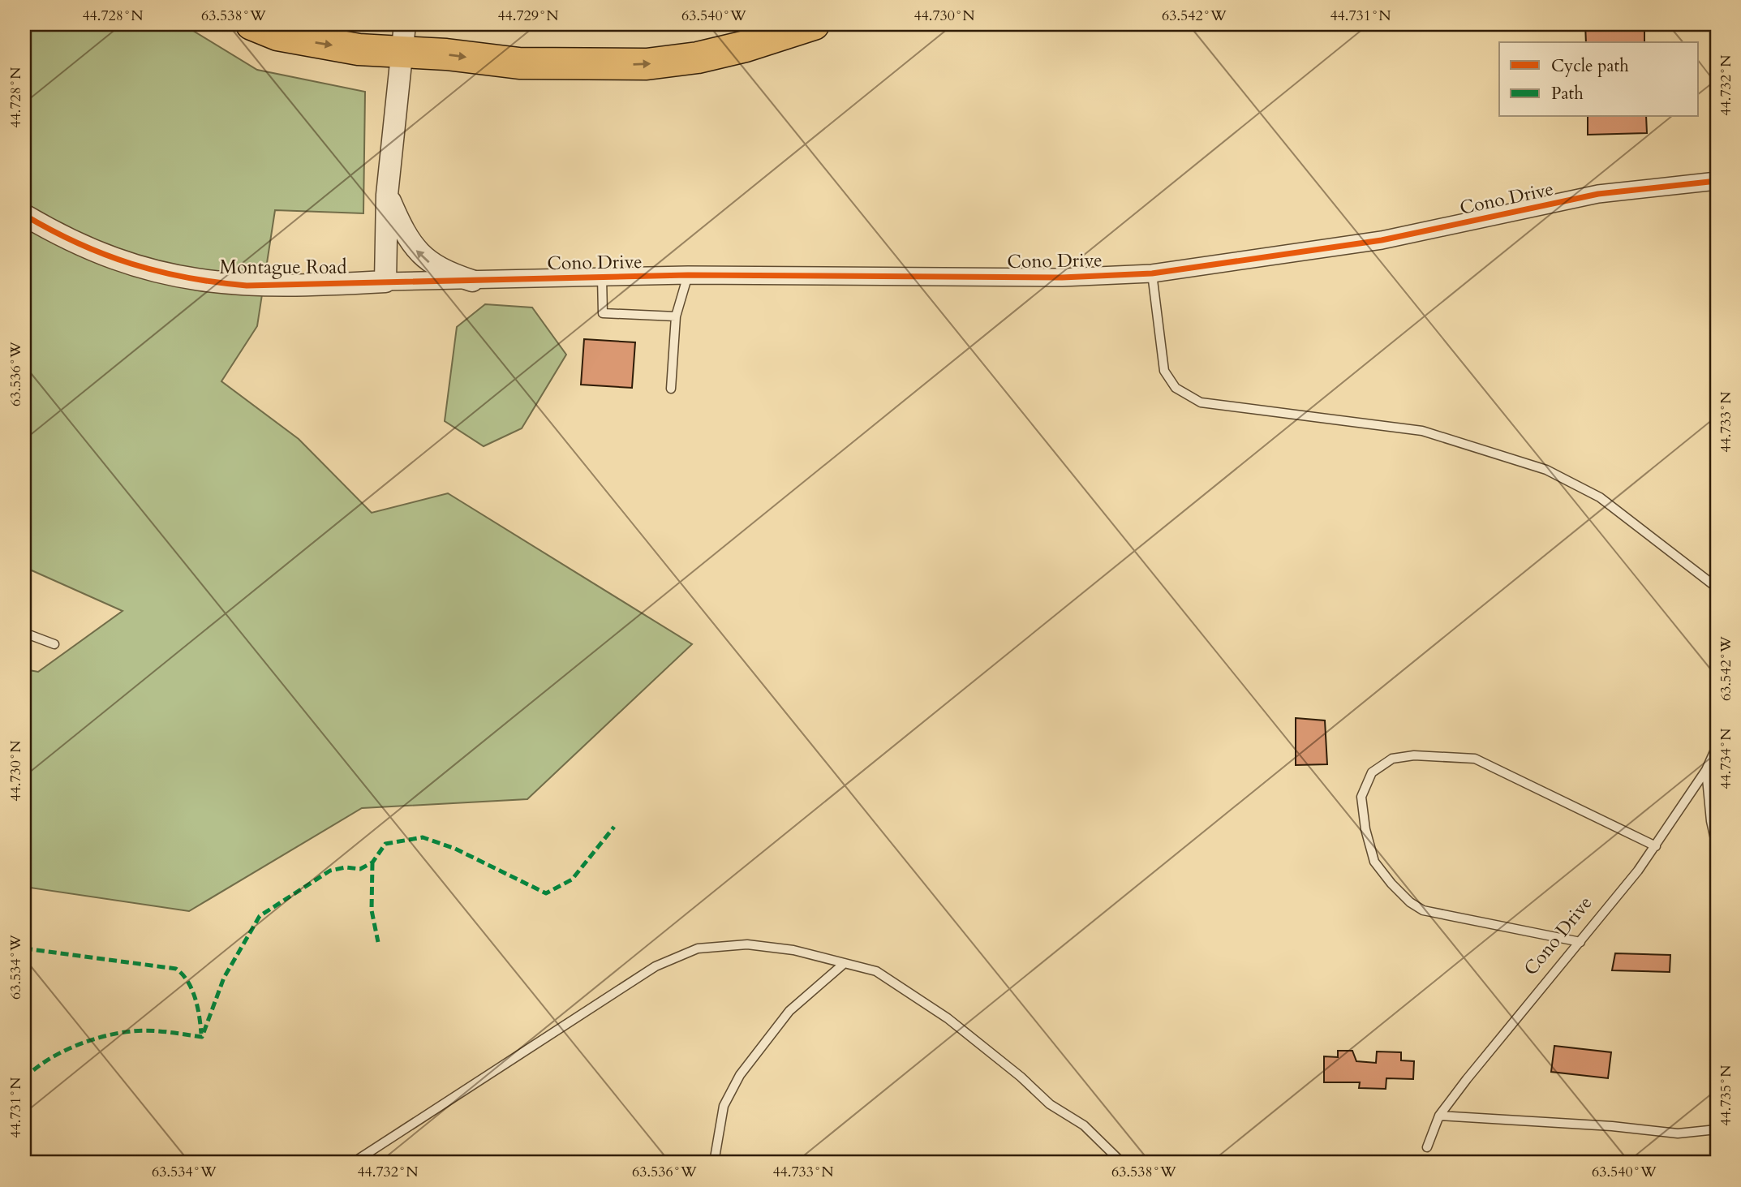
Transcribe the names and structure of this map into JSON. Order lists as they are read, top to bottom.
{
  "streets": {
    "street": ["Cono Drive", "Montague Road"]
  },
  "crossings": [
    ["Cono Drive", "Montague Road"]
  ],
  "legend": ["Cycle path", "Path"],
  "coordinates": [
    "44.728°N",
    "63.538°W",
    "44.729°N",
    "63.540°W",
    "44.730°N",
    "63.542°W",
    "44.731°N",
    "44.732°N",
    "63.536°W",
    "44.733°N",
    "44.734°N",
    "63.534°W",
    "44.735°N"
  ]
}
